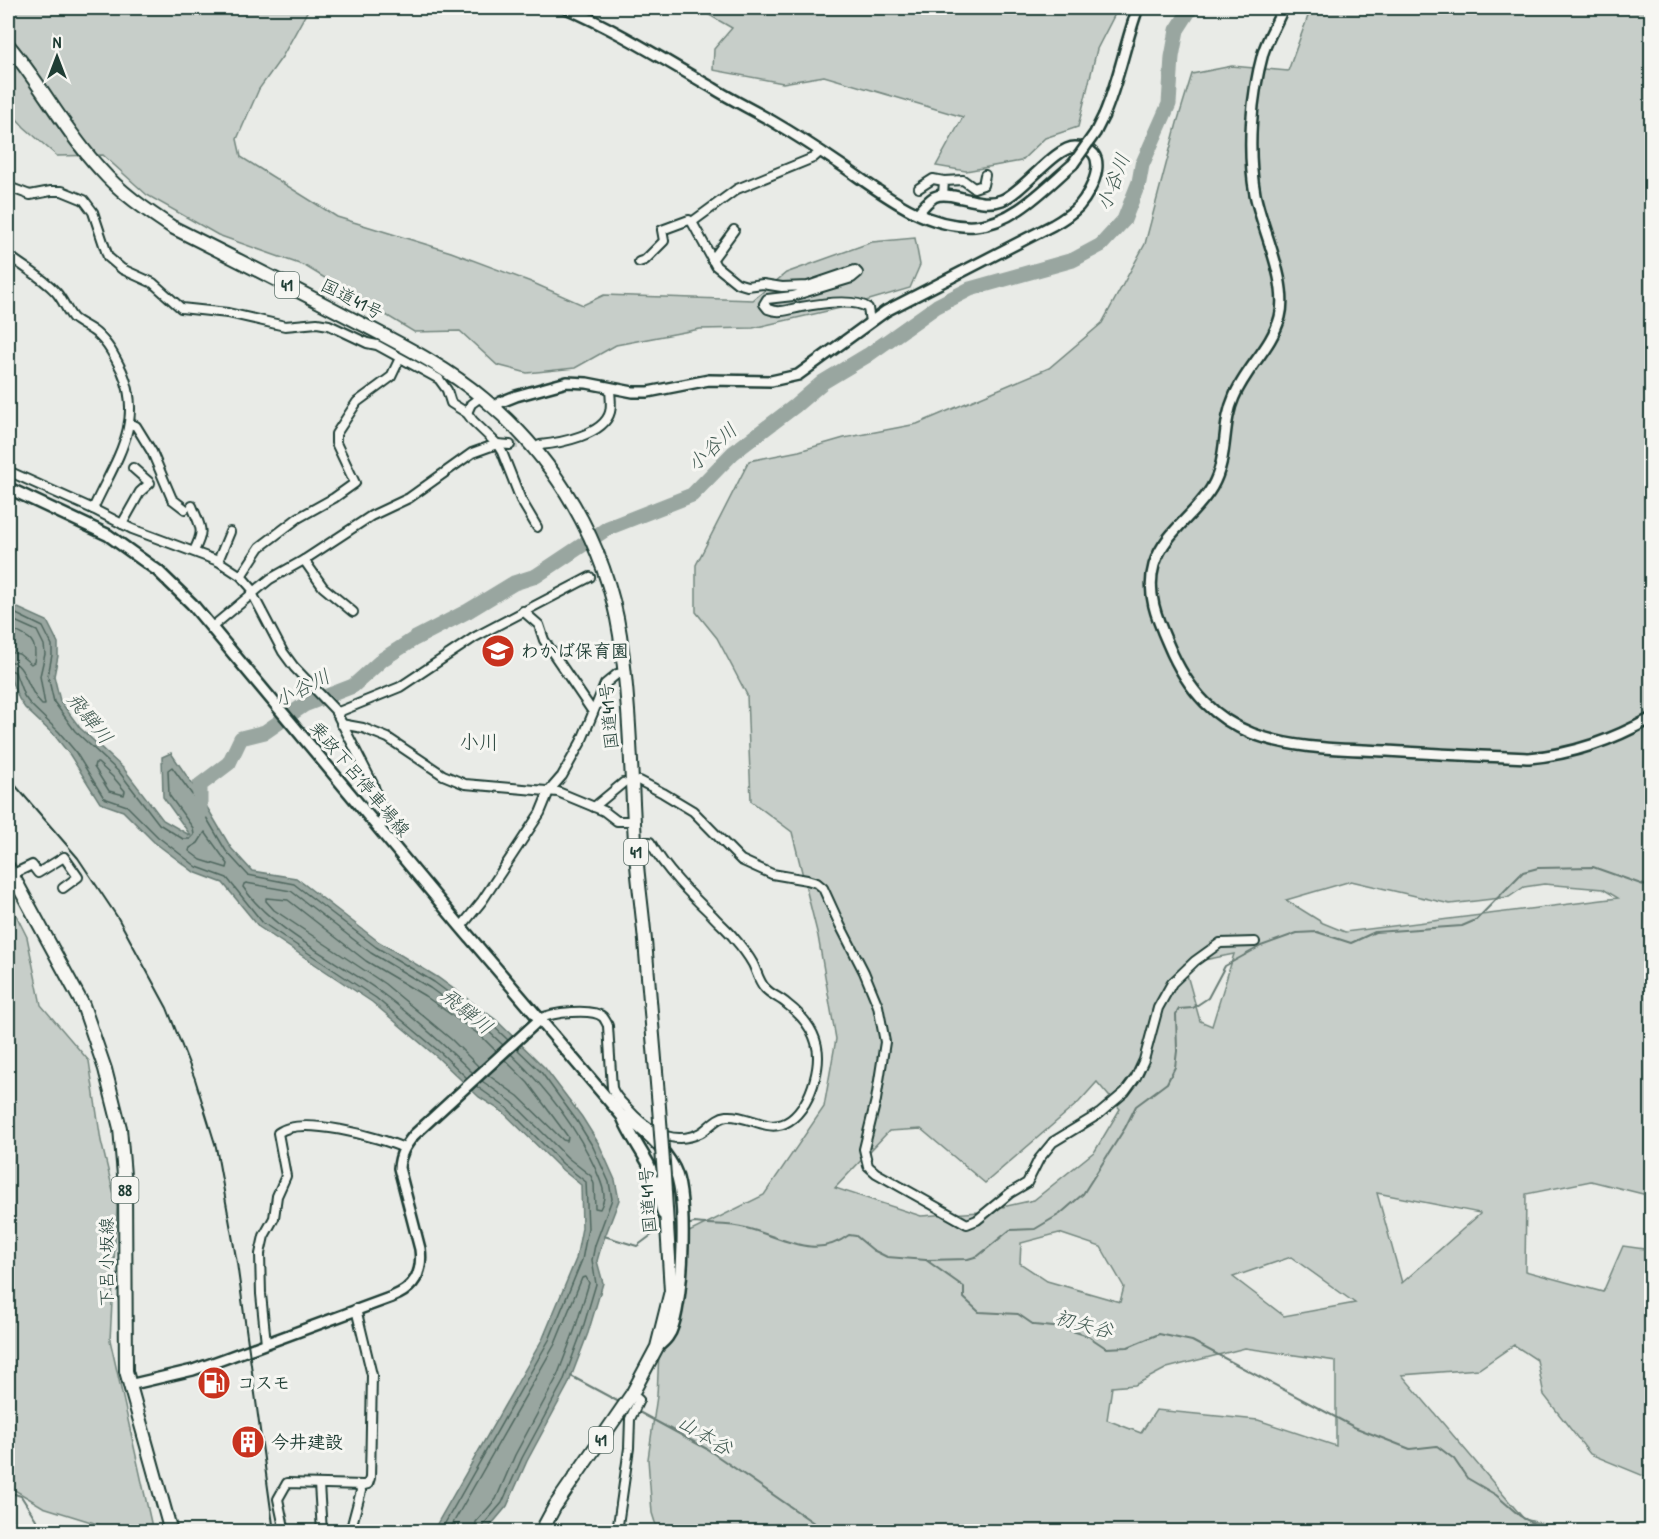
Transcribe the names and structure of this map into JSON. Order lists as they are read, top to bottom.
{
  "streets": {
    "main road": [
      "41",
      "国道41号",
      "乗政下呂停車場線",
      "88",
      "下呂小坂線"
    ]
  },
  "districts": ["小川"],
  "water": [
    "小谷川",
    "飛騨川",
    "初矢谷",
    "山本谷"
  ],
  "places": {
    "school or university": ["わかば保育園"],
    "fuel station": ["コスモ"],
    "building": ["今井建設"]
  },
  "north": "top"
}
